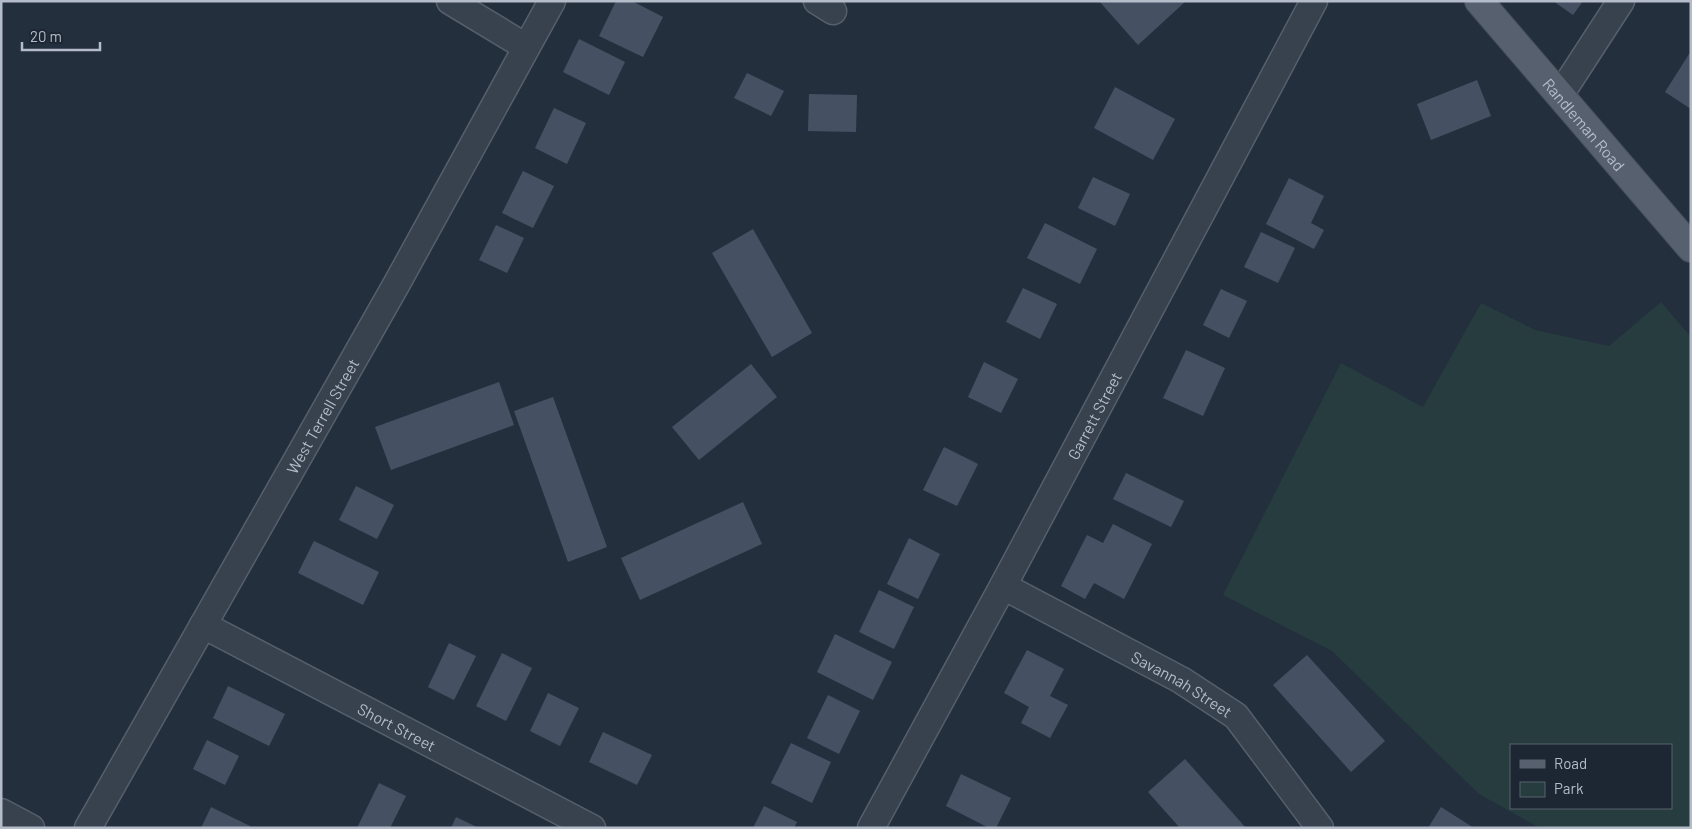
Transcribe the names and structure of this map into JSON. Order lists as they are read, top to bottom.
{
  "streets": {
    "main road": ["Randleman Road"],
    "street": [
      "West Terrell Street",
      "Garrett Street",
      "Savannah Street",
      "Short Street"
    ]
  },
  "crossings": [
    ["West Terrell Street", "Short Street"],
    ["Garrett Street", "Savannah Street"]
  ],
  "legend": ["Road", "Park"],
  "scale_bar": "20 m"
}
